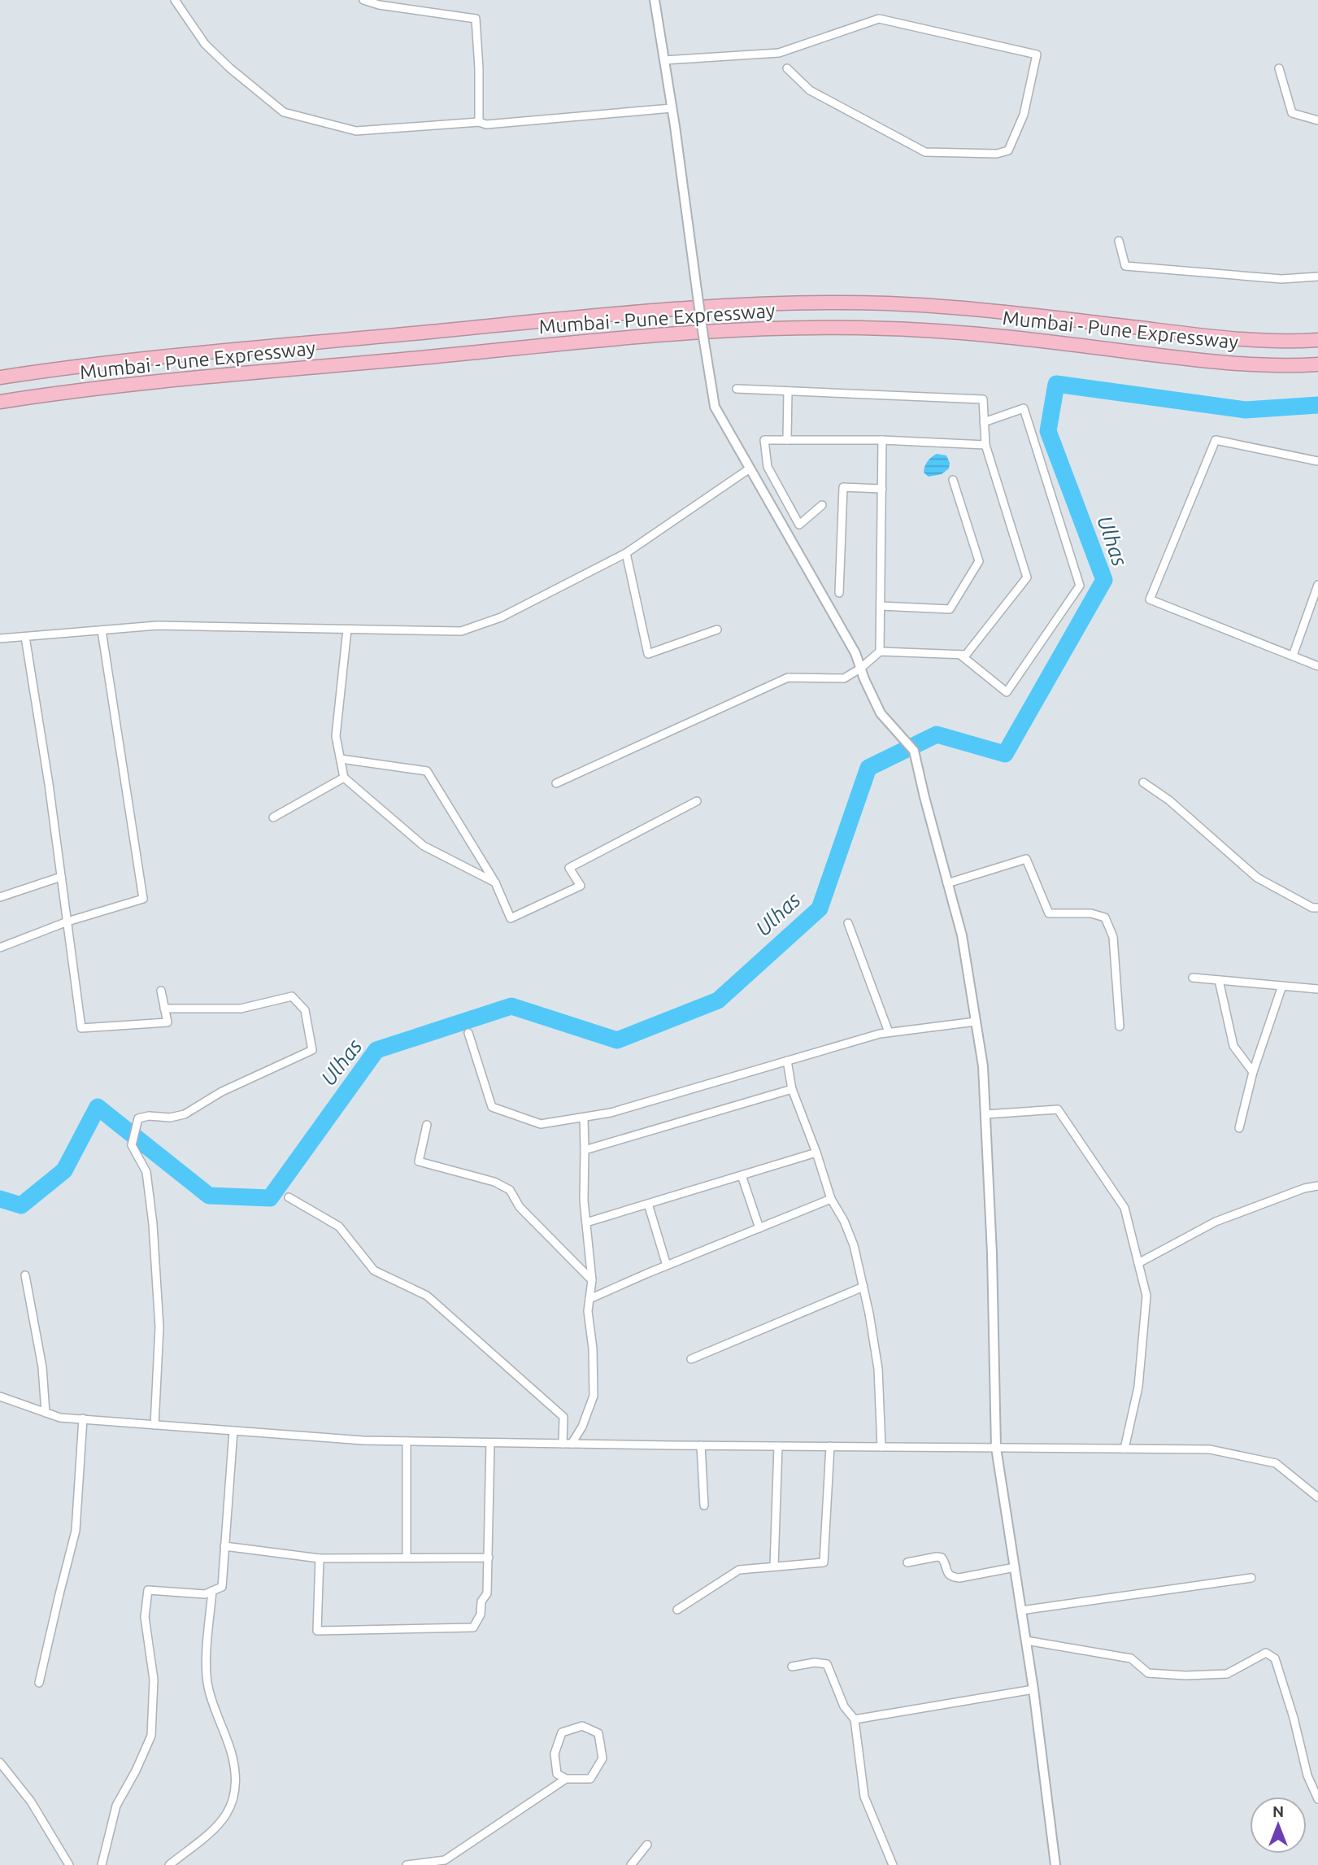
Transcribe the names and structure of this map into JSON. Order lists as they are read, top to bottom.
{
  "streets": {
    "highway": ["Mumbai - Pune Expressway"]
  },
  "water": ["Ulhas"],
  "north": "top"
}
